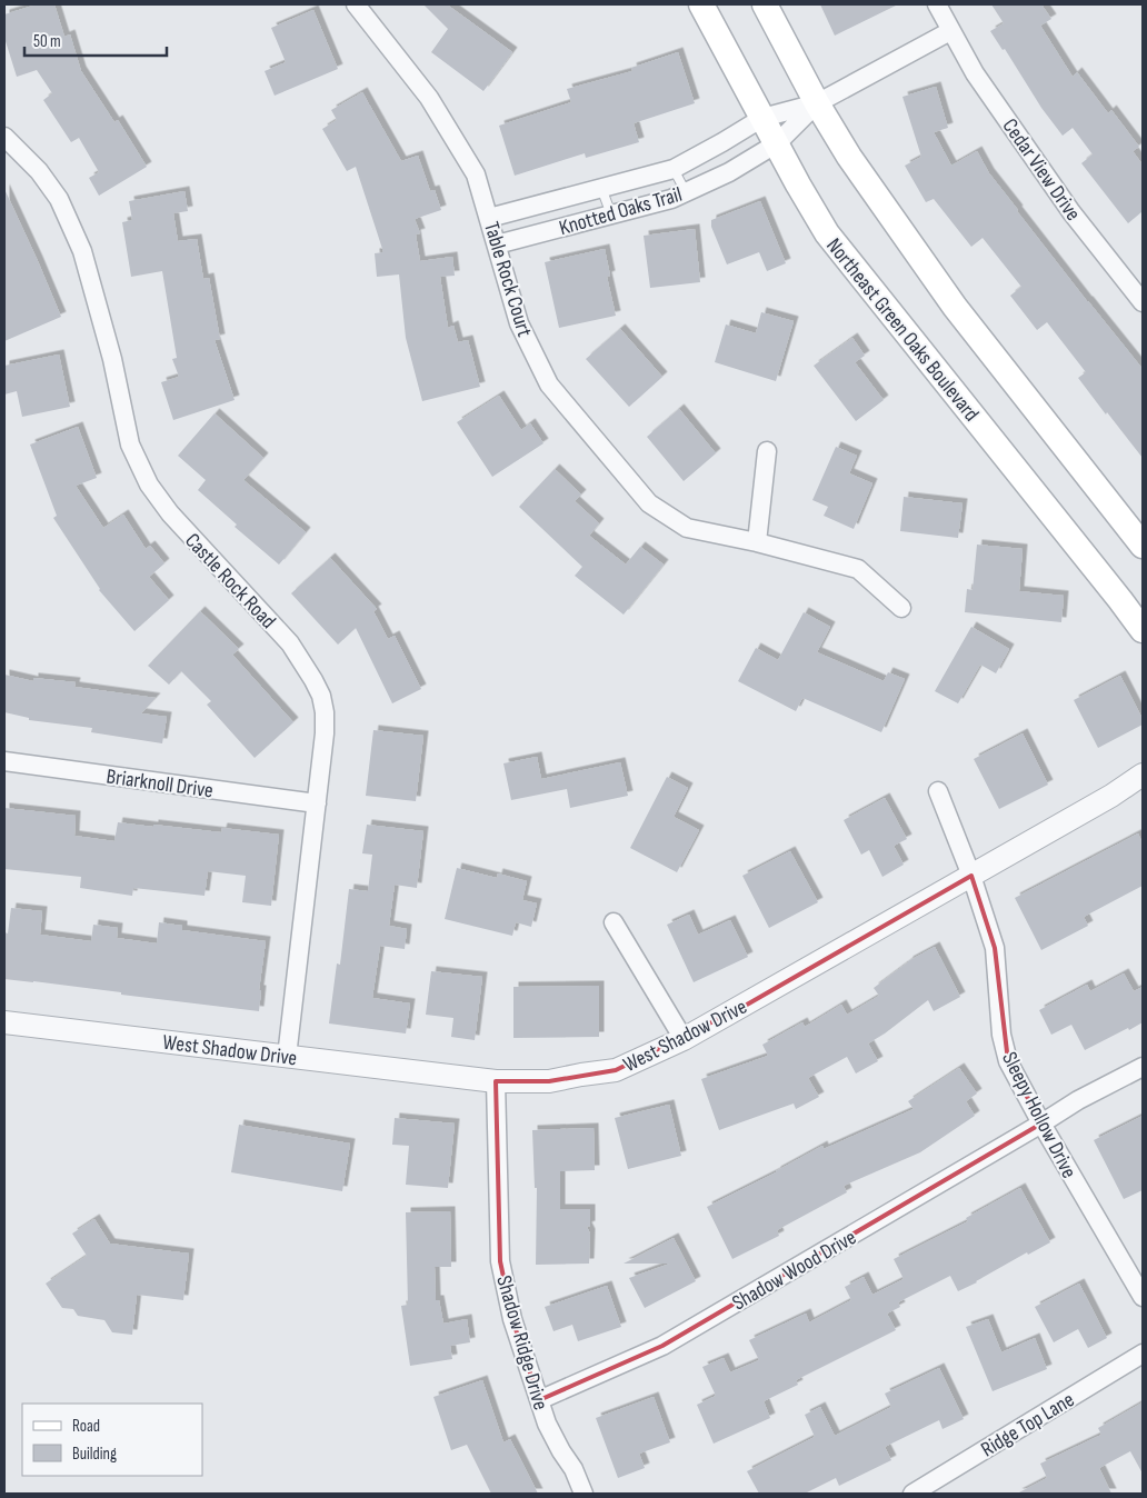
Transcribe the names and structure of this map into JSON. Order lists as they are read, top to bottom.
{
  "streets": {
    "main road": ["Northeast Green Oaks Boulevard"],
    "street": [
      "Cedar View Drive",
      "Knotted Oaks Trail",
      "Table Rock Court",
      "Castle Rock Road",
      "Briarknoll Drive",
      "West Shadow Drive",
      "Sleepy Hollow Drive",
      "Shadow Wood Drive",
      "Shadow Ridge Drive",
      "Ridge Top Lane"
    ]
  },
  "crossings": [
    ["Cedar View Drive", "Knotted Oaks Trail"],
    ["Knotted Oaks Trail", "Table Rock Court"],
    ["Knotted Oaks Trail", "Northeast Green Oaks Boulevard"],
    ["Castle Rock Road", "Briarknoll Drive"],
    ["Castle Rock Road", "West Shadow Drive"],
    ["West Shadow Drive", "Sleepy Hollow Drive"],
    ["West Shadow Drive", "Shadow Ridge Drive"],
    ["Sleepy Hollow Drive", "Shadow Wood Drive"],
    ["Shadow Wood Drive", "Shadow Ridge Drive"]
  ],
  "legend": ["Road", "Building"],
  "scale_bar": "50 m"
}
